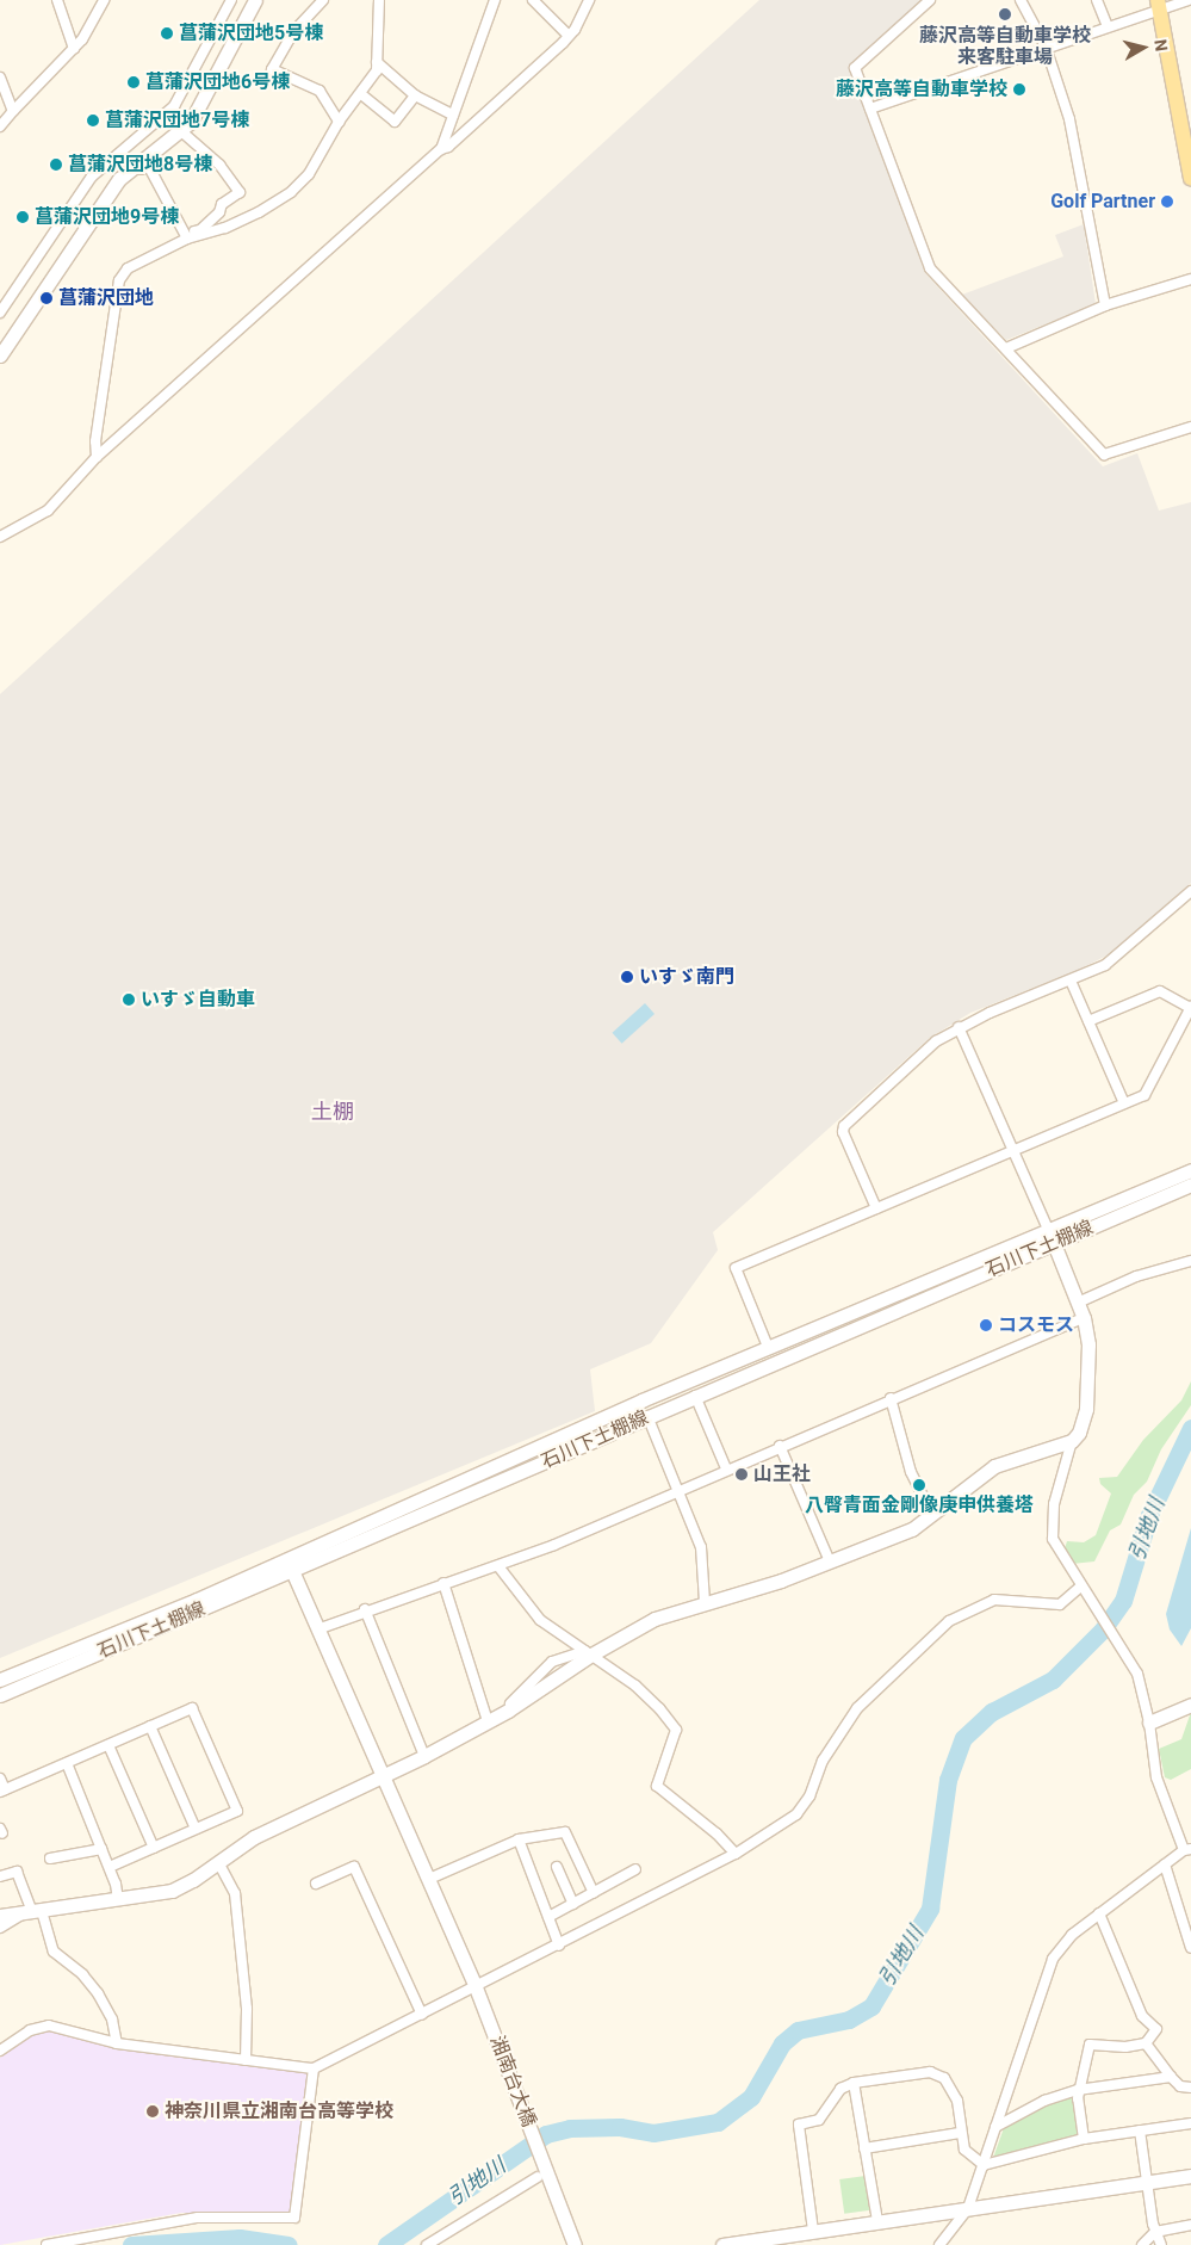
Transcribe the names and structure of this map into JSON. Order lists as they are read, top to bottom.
{
  "streets": {
    "street": ["石川下土棚線", "湘南台大橋"]
  },
  "crossings": [
    ["石川下土棚線", "湘南台大橋"]
  ],
  "districts": ["土棚"],
  "water": ["引地川"],
  "places": [
    "藤沢高等自動車学校 来客駐車場",
    "菖蒲沢団地5号棟",
    "菖蒲沢団地6号棟",
    "藤沢高等自動車学校",
    "菖蒲沢団地7号棟",
    "菖蒲沢団地8号棟",
    "Golf Partner",
    "菖蒲沢団地9号棟",
    "菖蒲沢団地",
    "いすゞ南門",
    "いすゞ自動車",
    "コスモス",
    "山王社",
    "八臀青面金剛像庚申供養塔",
    "神奈川県立湘南台高等学校"
  ],
  "north": "right"
}
